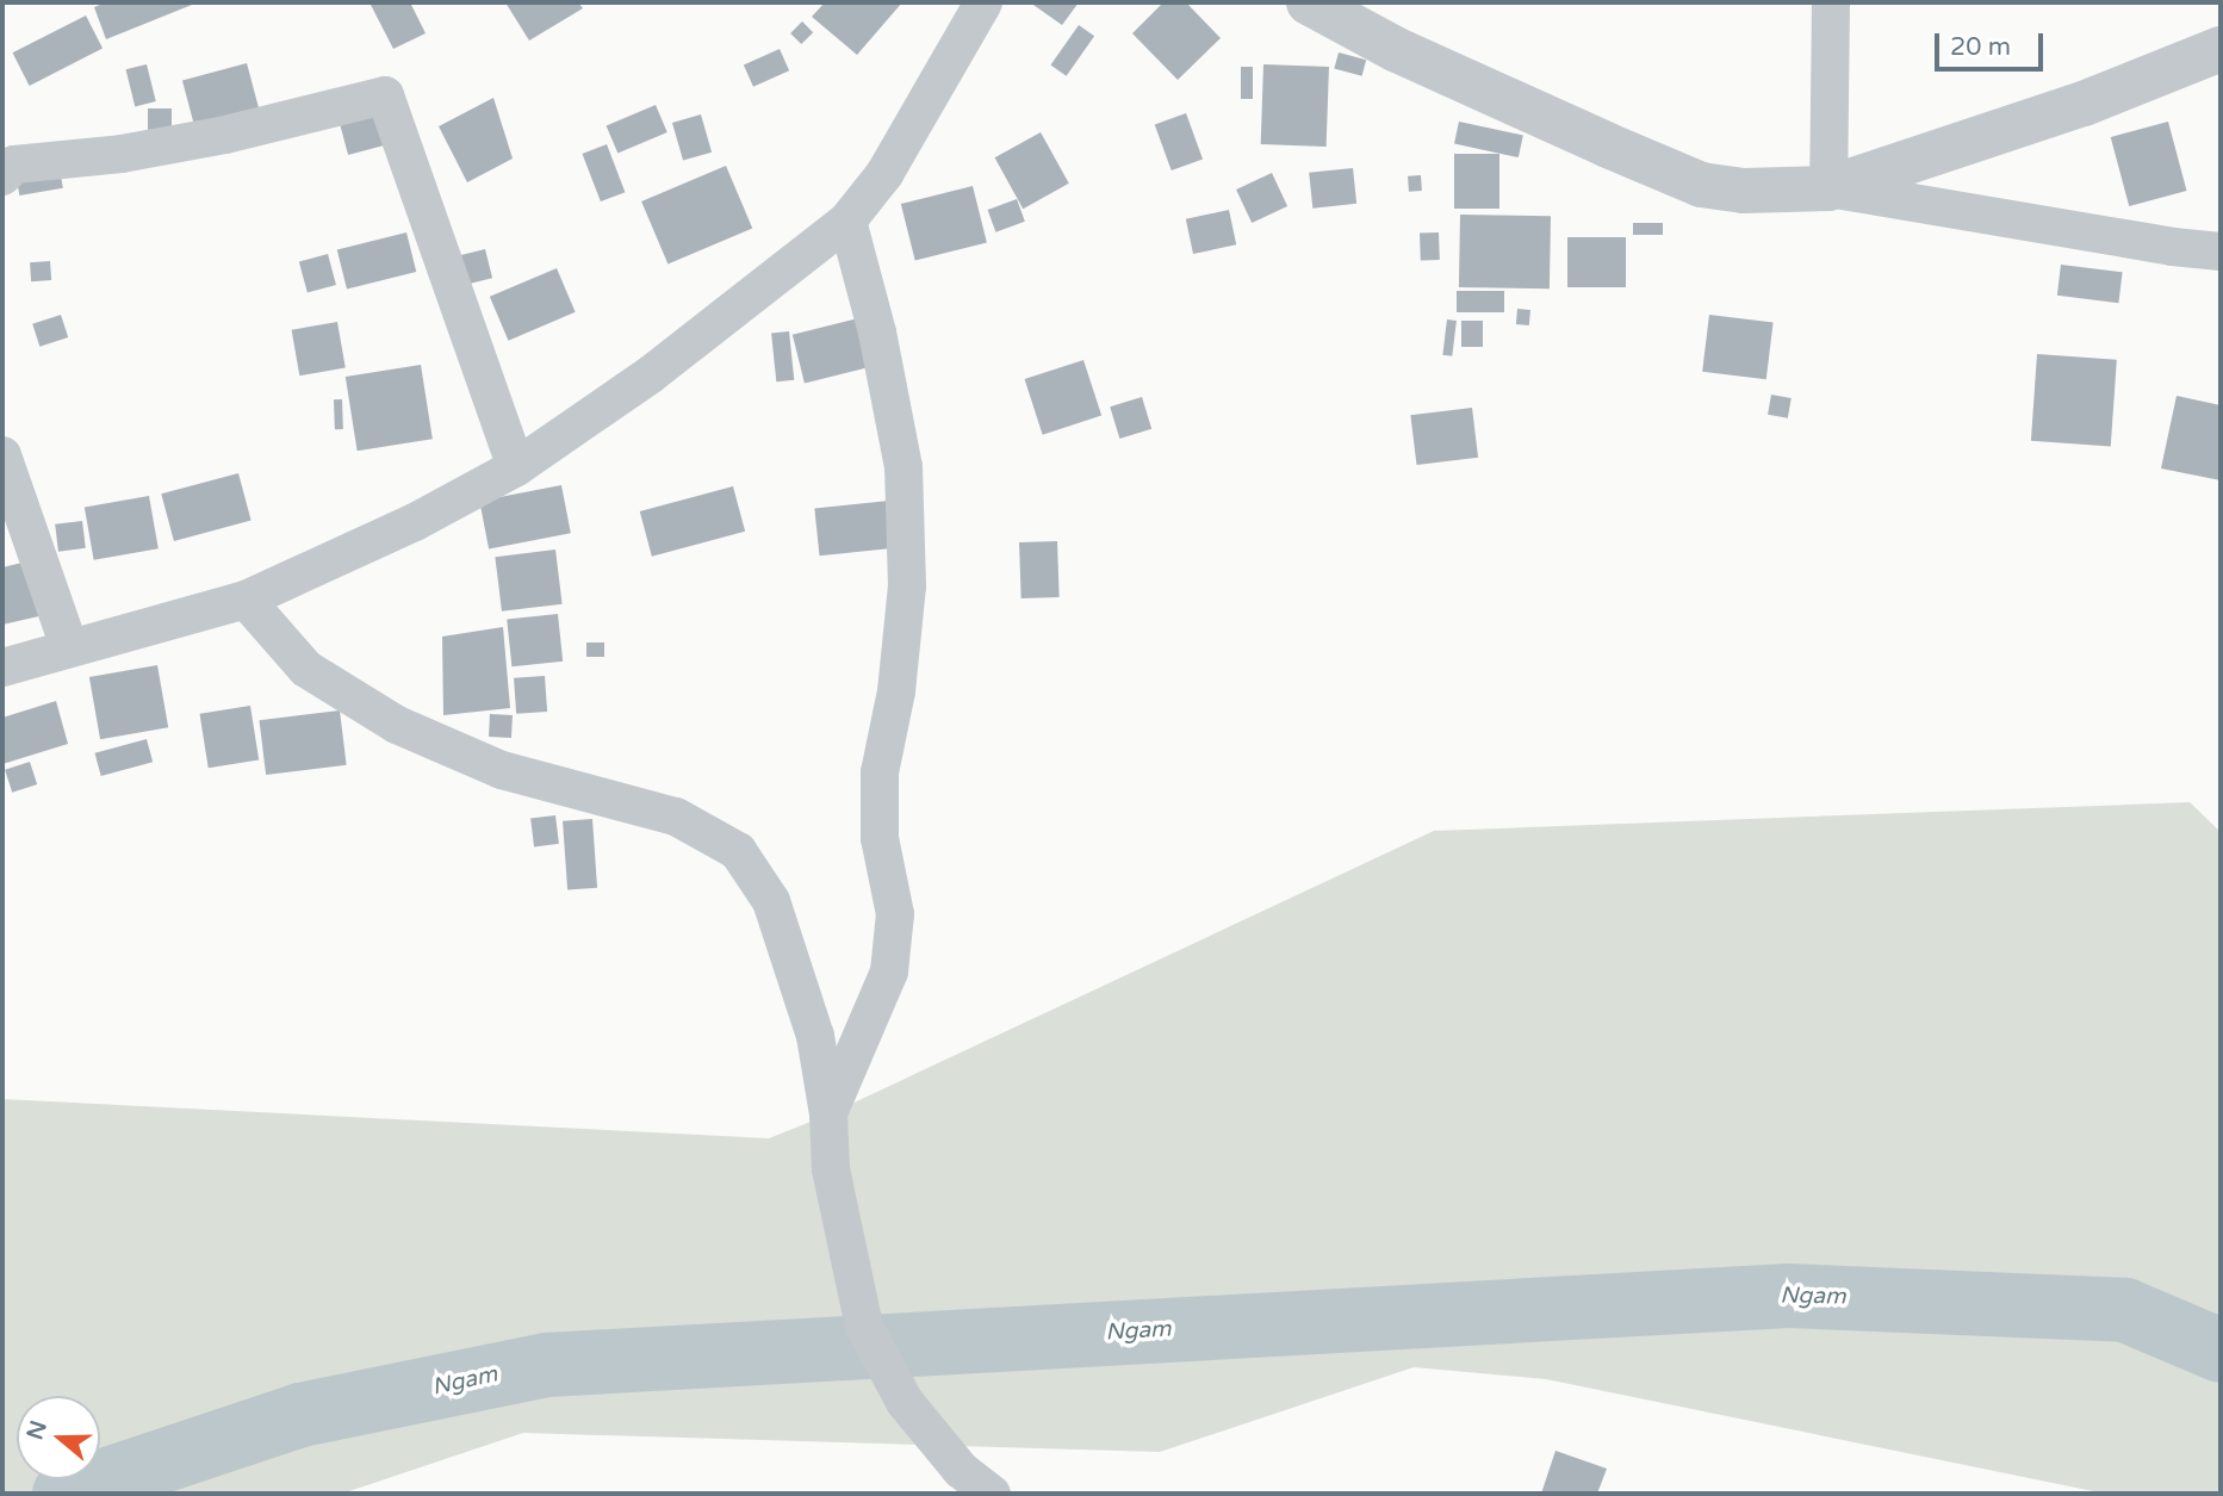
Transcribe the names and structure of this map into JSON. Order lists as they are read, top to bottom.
{
  "water": ["Ngam"],
  "scale_bar": "20 m",
  "north": "left"
}
